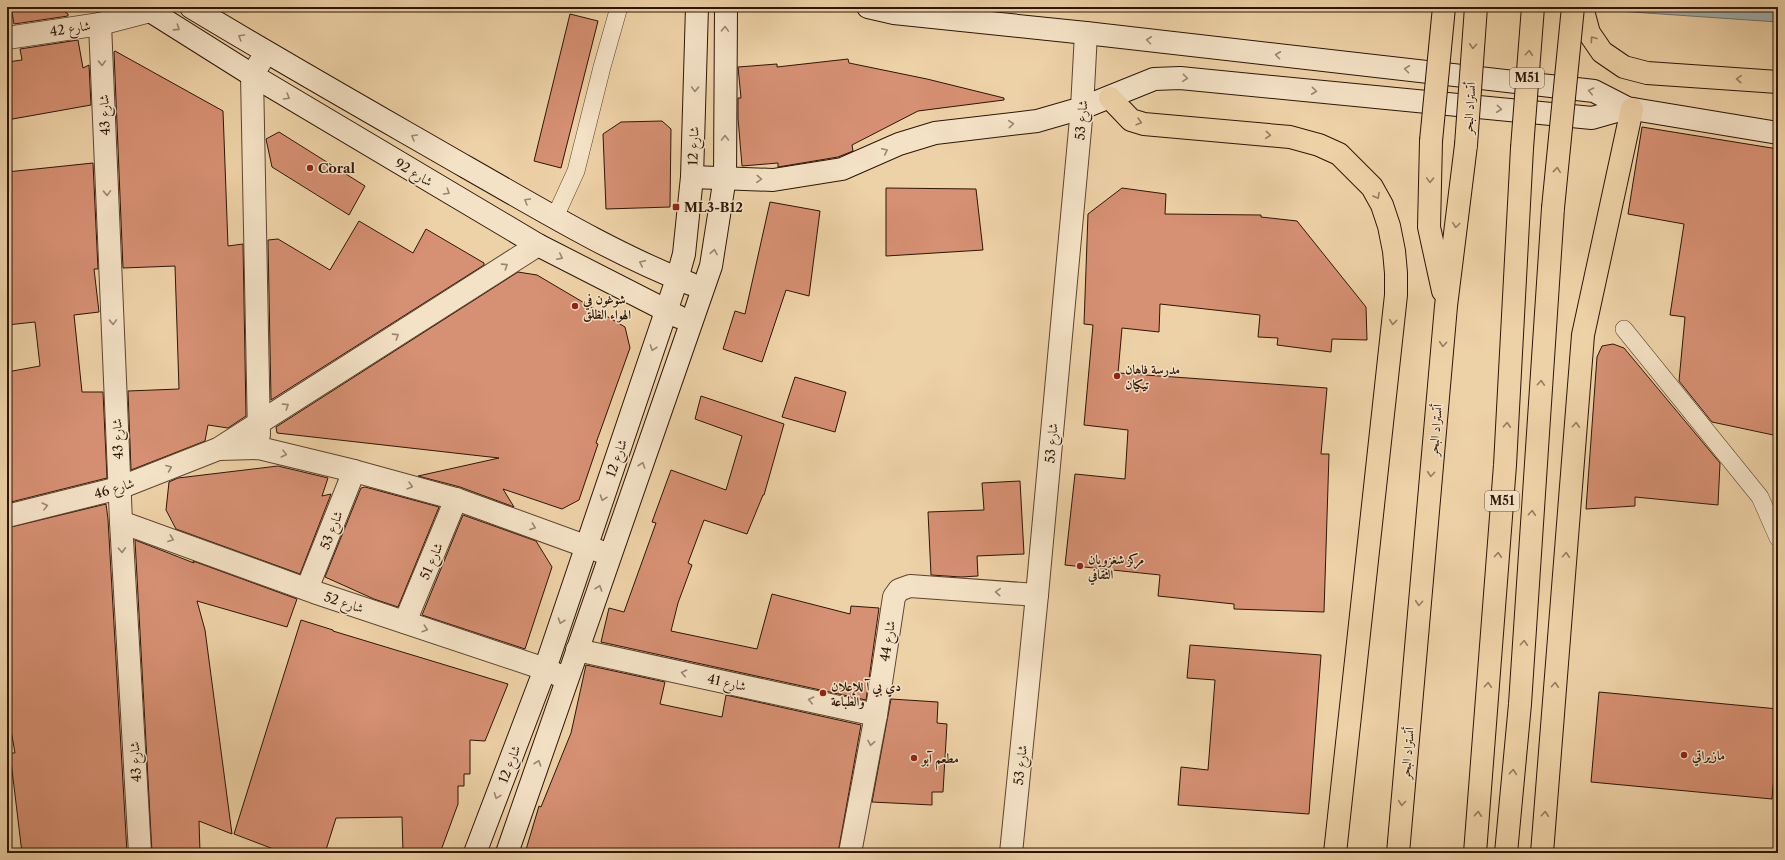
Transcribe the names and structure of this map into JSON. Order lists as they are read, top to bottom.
{
  "streets": {
    "highway": ["M51", "أتستراد البحر"],
    "street": [
      "شارع 42",
      "شارع 43",
      "شارع 53",
      "شارع 12",
      "شارع 92",
      "شارع 46",
      "شارع 51",
      "شارع 52",
      "شارع 44",
      "شارع 41"
    ]
  },
  "crossings": [
    ["شارع 42", "شارع 43"],
    ["شارع 42", "شارع 92"],
    ["شارع 43", "شارع 46"],
    ["شارع 43", "شارع 52"],
    ["شارع 53", "شارع 52"],
    ["شارع 53", "شارع 44"],
    ["شارع 12", "شارع 92"],
    ["شارع 12", "شارع 52"],
    ["شارع 12", "شارع 41"],
    ["شارع 51", "شارع 52"],
    ["شارع 44", "شارع 41"]
  ],
  "one_way": ["شارع 46", "شارع 41"],
  "places": {
    "other": [
      "Coral",
      "شوغون في الهواء الطلق",
      "مدرسة فاهان تيكيان",
      "مركز شغزويان الثقافي",
      "دي بي آ للإعلان والطباعة",
      "مازيراتي",
      "مطعم آبو"
    ],
    "transit": ["ML3-B12"]
  }
}
